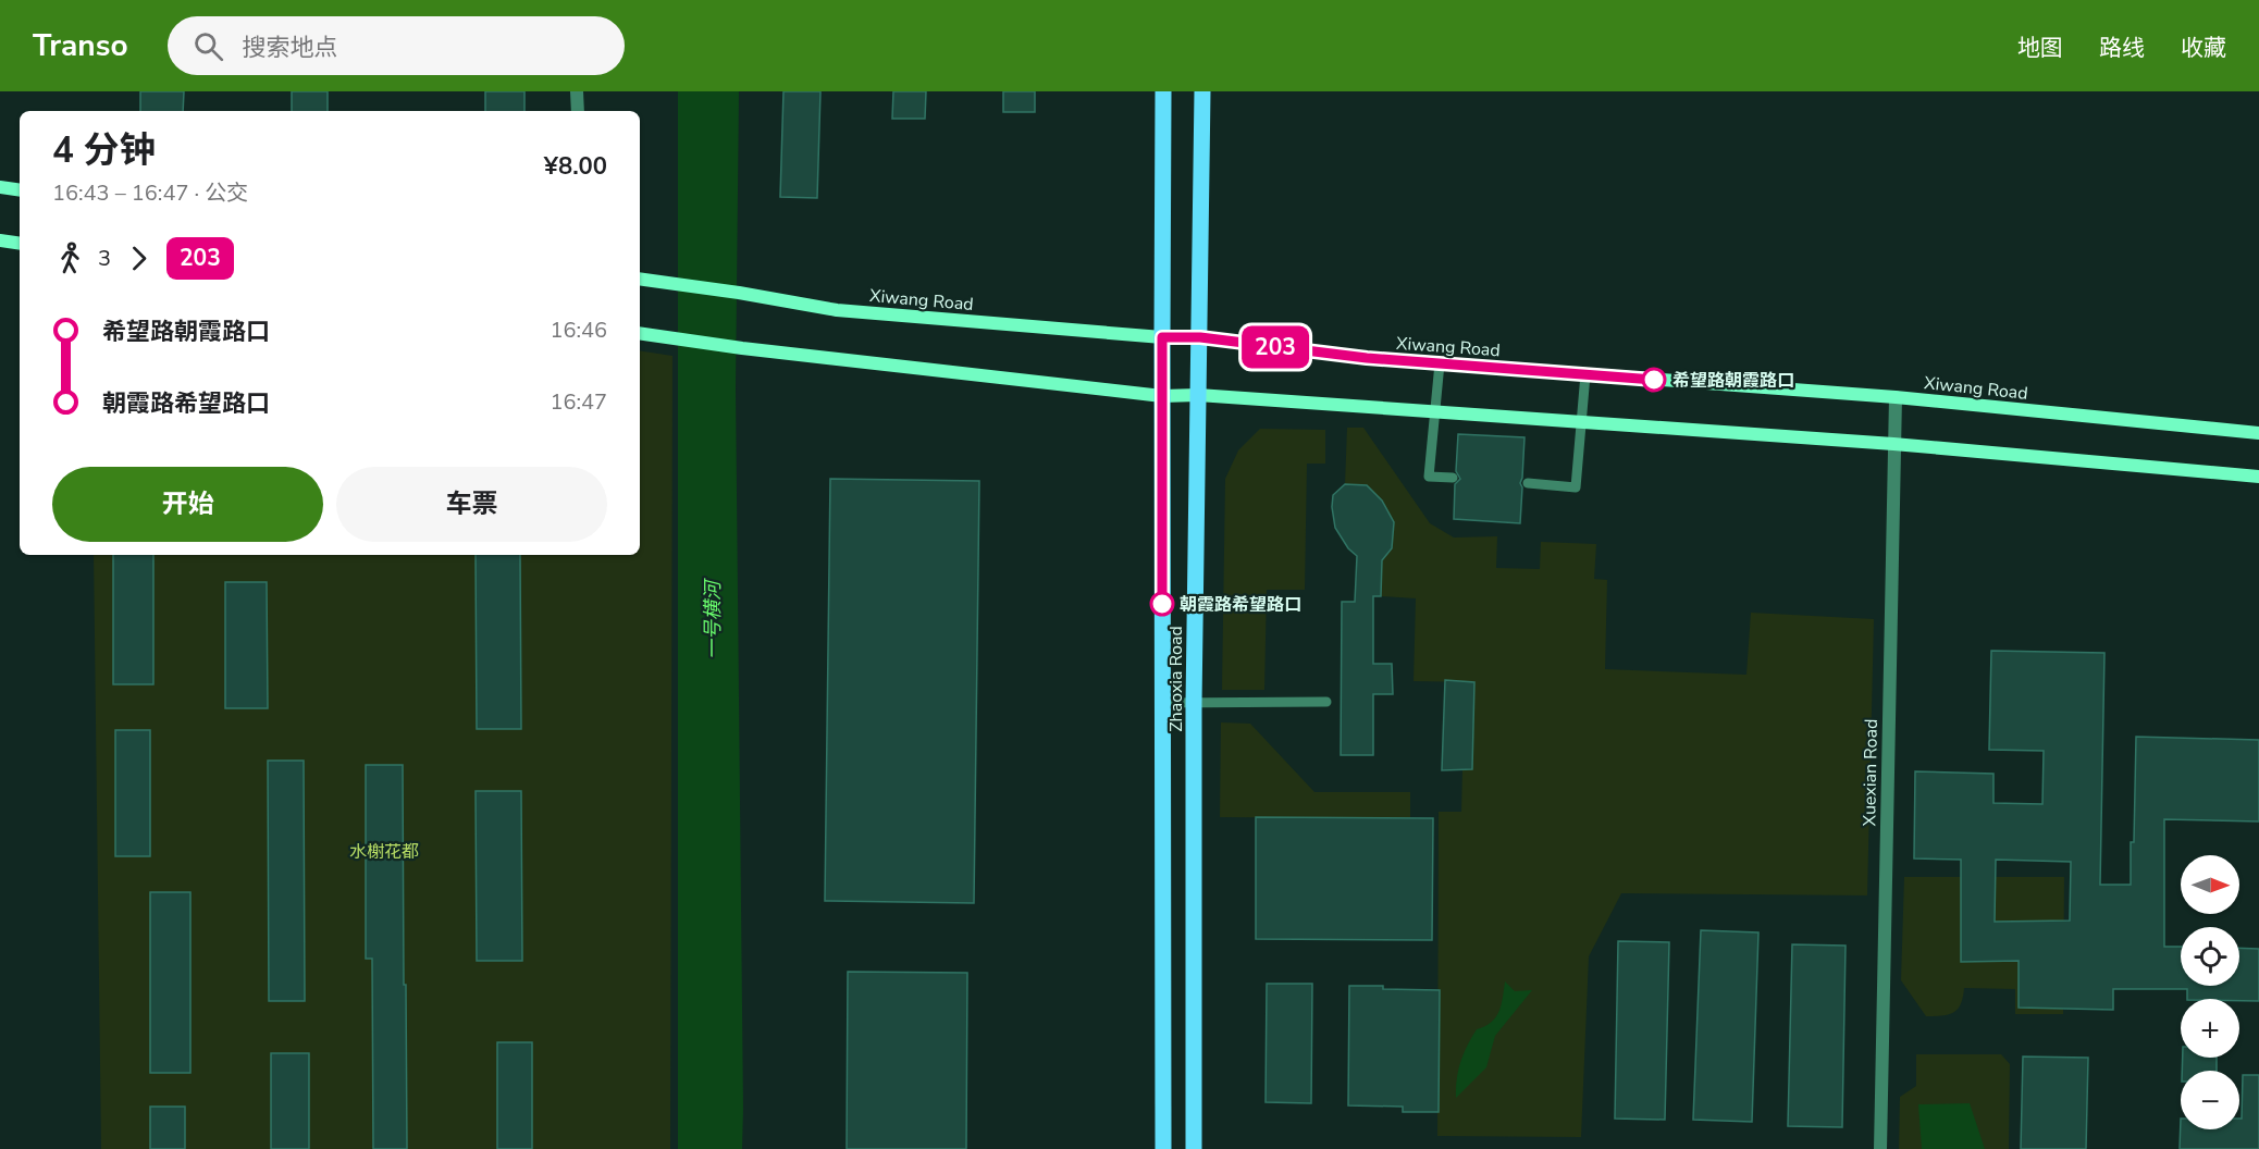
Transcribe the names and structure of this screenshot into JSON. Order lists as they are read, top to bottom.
{
  "streets": {
    "main road": ["Xiwang Road", "Zhaoxia Road"],
    "street": ["Xuexian Road"]
  },
  "crossings": [
    ["Xiwang Road", "Zhaoxia Road"],
    ["Xiwang Road", "Xuexian Road"]
  ],
  "water": ["一号横河"],
  "parks": ["水榭花都"],
  "places": ["希望路朝霞路口", "朝霞路希望路口"],
  "lines": ["bus line 203"],
  "north": "right",
  "page": {
    "header": "Transo",
    "search": "搜索地点",
    "nav": ["地图", "路线", "收藏"],
    "on_map": "203",
    "heading": ["4 分钟", "16:43 – 16:47 · 公交", "¥8.00"],
    "legs": ["3", "203"],
    "list": [
      {
        "name": "希望路朝霞路口",
        "value": "16:46"
      },
      {
        "name": "朝霞路希望路口",
        "value": "16:47"
      }
    ],
    "buttons": ["开始", "车票"],
    "map_buttons": ["+", "−"]
  }
}
